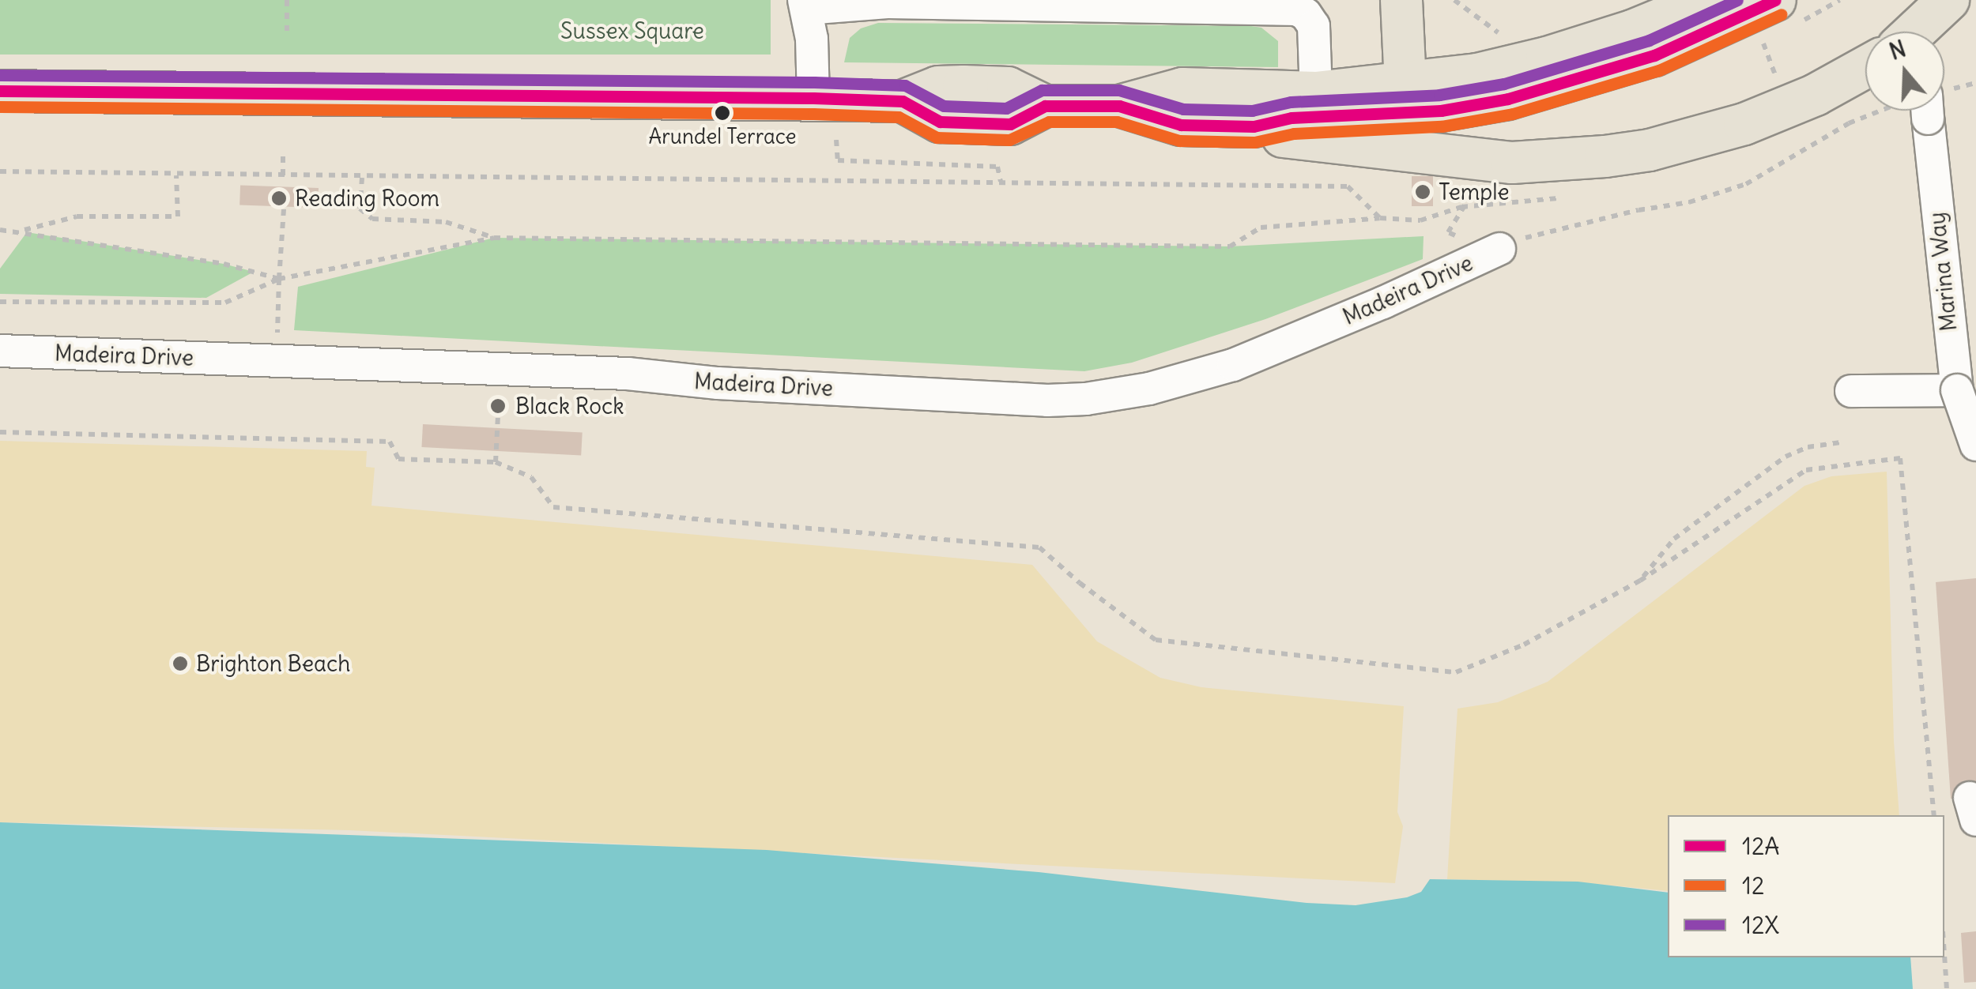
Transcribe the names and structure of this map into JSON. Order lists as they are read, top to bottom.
{
  "streets": {
    "street": ["Marina Way", "Madeira Drive"]
  },
  "parks": ["Sussex Square"],
  "places": [
    "Arundel Terrace",
    "Temple",
    "Reading Room",
    "Black Rock",
    "Brighton Beach"
  ],
  "lines": ["transit line 12A", "transit line 12X", "transit line 12"],
  "legend": ["12A", "12", "12X"],
  "north": "top"
}
